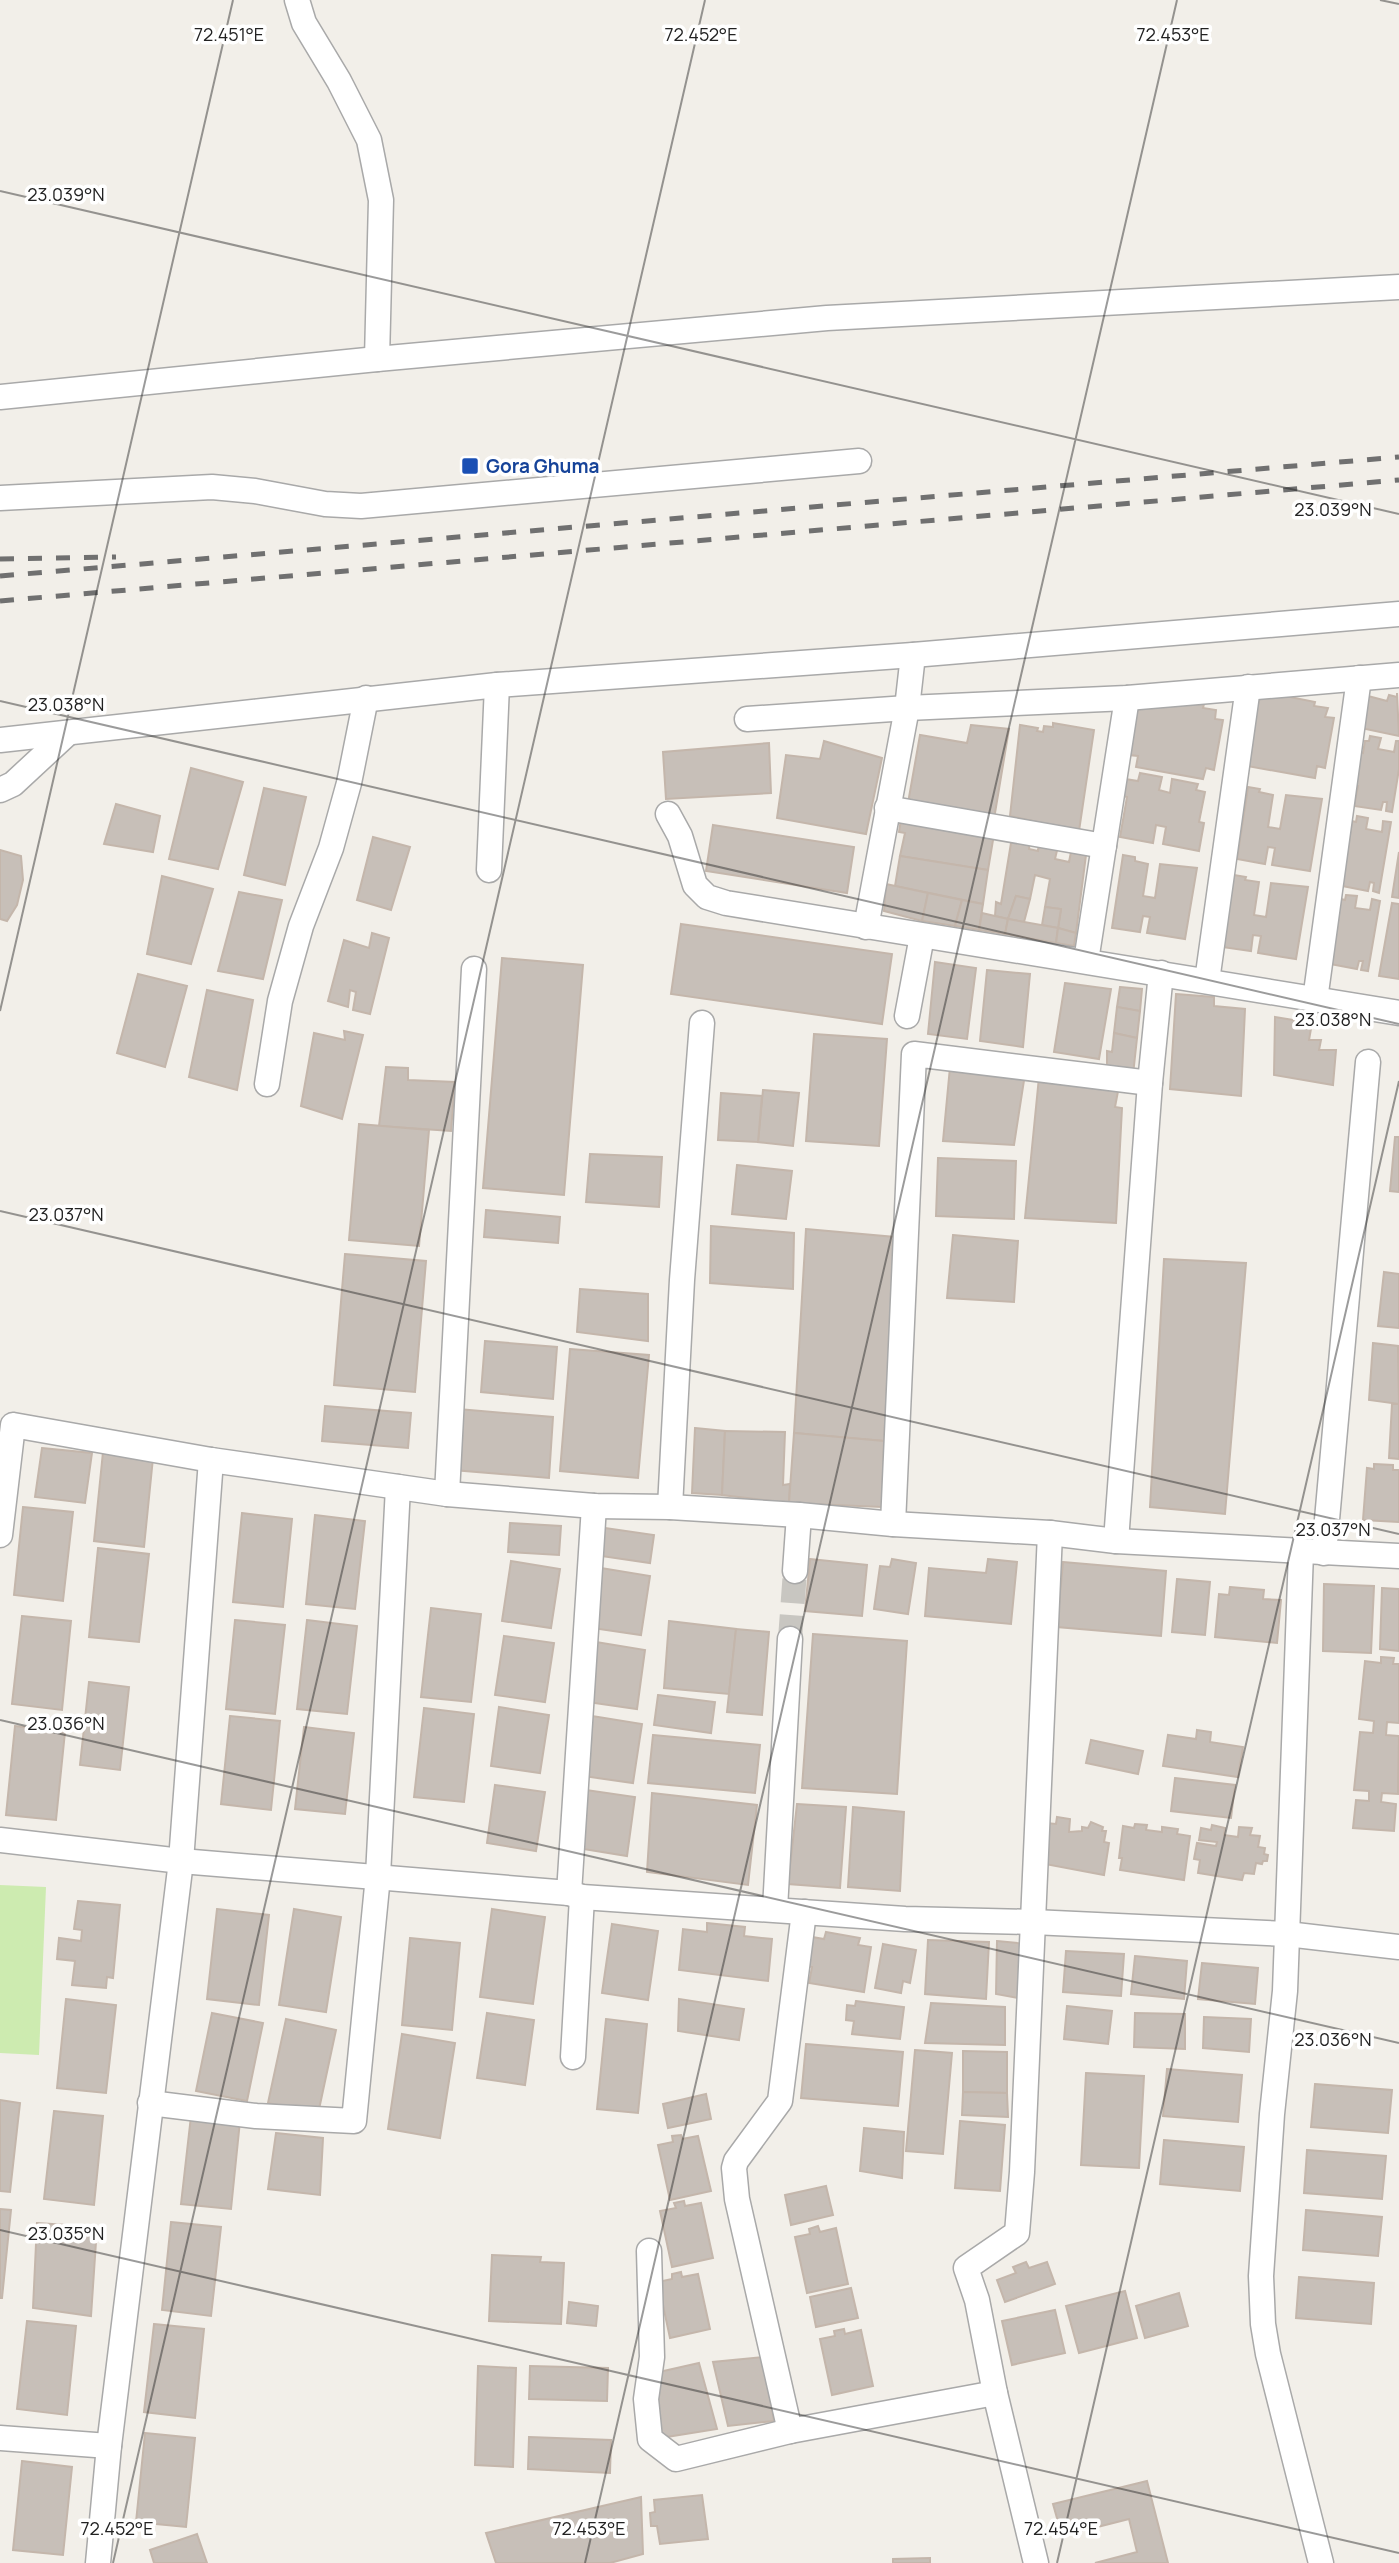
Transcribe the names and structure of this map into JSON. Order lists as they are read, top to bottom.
{
  "places": {
    "transit": ["Gora Ghuma"]
  },
  "coordinates": [
    "72.452°E",
    "72.453°E",
    "72.451°E",
    "23.039°N",
    "23.038°N",
    "23.037°N",
    "23.036°N",
    "23.035°N",
    "72.454°E"
  ]
}
